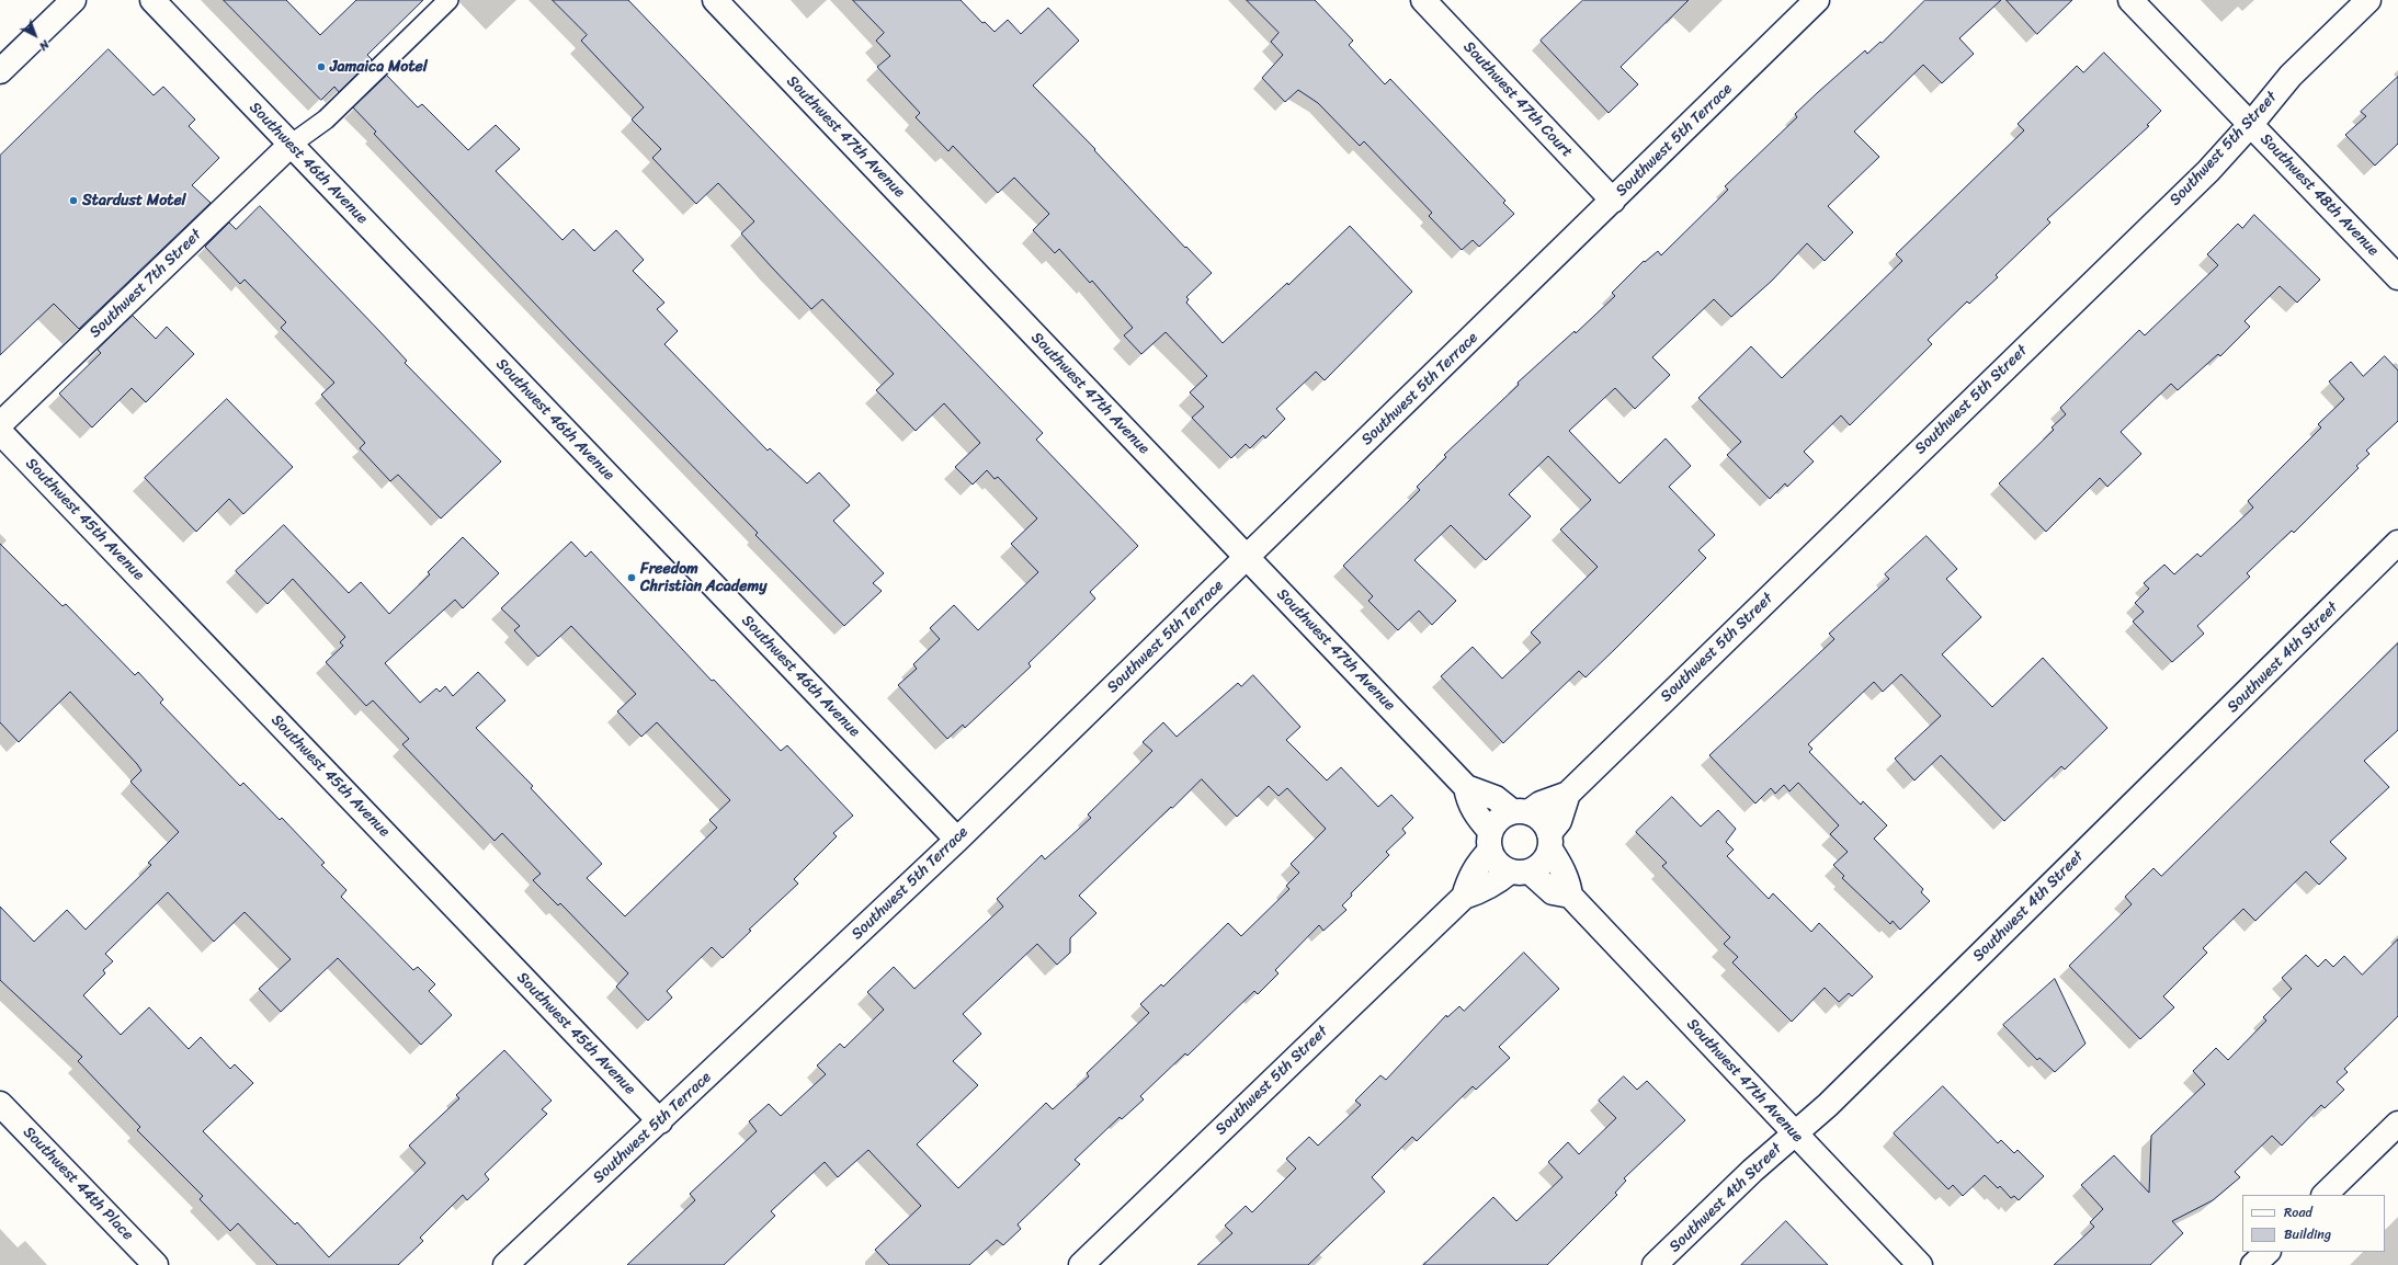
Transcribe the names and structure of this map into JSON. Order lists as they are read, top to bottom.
{
  "streets": {
    "street": [
      "Southwest 47th Court",
      "Southwest 47th Avenue",
      "Southwest 5th Terrace",
      "Southwest 5th Street",
      "Southwest 46th Avenue",
      "Southwest 48th Avenue",
      "Southwest 7th Street",
      "Southwest 45th Avenue",
      "Southwest 4th Street",
      "Southwest 44th Place"
    ]
  },
  "crossings": [
    ["Southwest 47th Court", "Southwest 5th Terrace"],
    ["Southwest 47th Avenue", "Southwest 5th Terrace"],
    ["Southwest 47th Avenue", "Southwest 5th Street"],
    ["Southwest 47th Avenue", "Southwest 4th Street"],
    ["Southwest 5th Terrace", "Southwest 46th Avenue"],
    ["Southwest 5th Terrace", "Southwest 45th Avenue"],
    ["Southwest 5th Street", "Southwest 48th Avenue"],
    ["Southwest 46th Avenue", "Southwest 7th Street"]
  ],
  "places": ["Jamaica Motel", "Stardust Motel", "Freedom Christian Academy"],
  "legend": ["Road", "Building"],
  "north": "bottom right"
}
